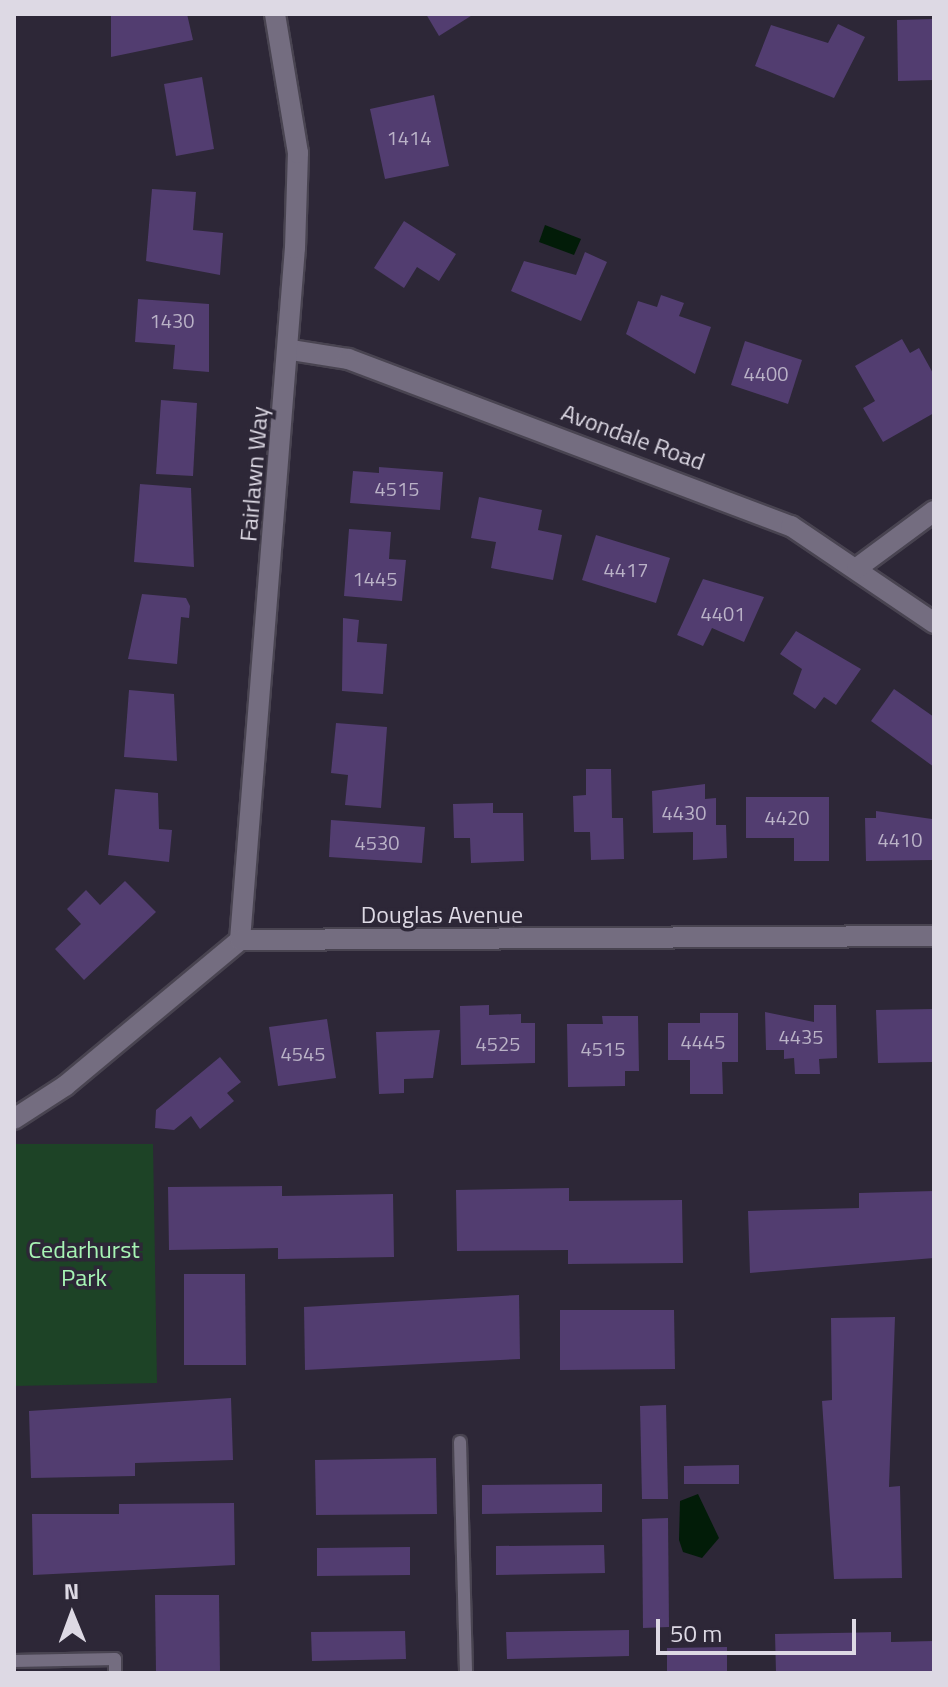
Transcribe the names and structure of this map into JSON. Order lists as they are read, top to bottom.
{
  "streets": {
    "street": ["Avondale Road", "Fairlawn Way", "Douglas Avenue"]
  },
  "crossings": [
    ["Avondale Road", "Fairlawn Way"],
    ["Fairlawn Way", "Douglas Avenue"]
  ],
  "parks": ["Cedarhurst Park"],
  "house_numbers": [
    "1414",
    "1430",
    "4400",
    "4515",
    "4417",
    "1445",
    "4401",
    "4430",
    "4420",
    "4410",
    "4530",
    "4435",
    "4445",
    "4525",
    "4515",
    "4545"
  ],
  "scale_bar": "50 m",
  "north": "top"
}
